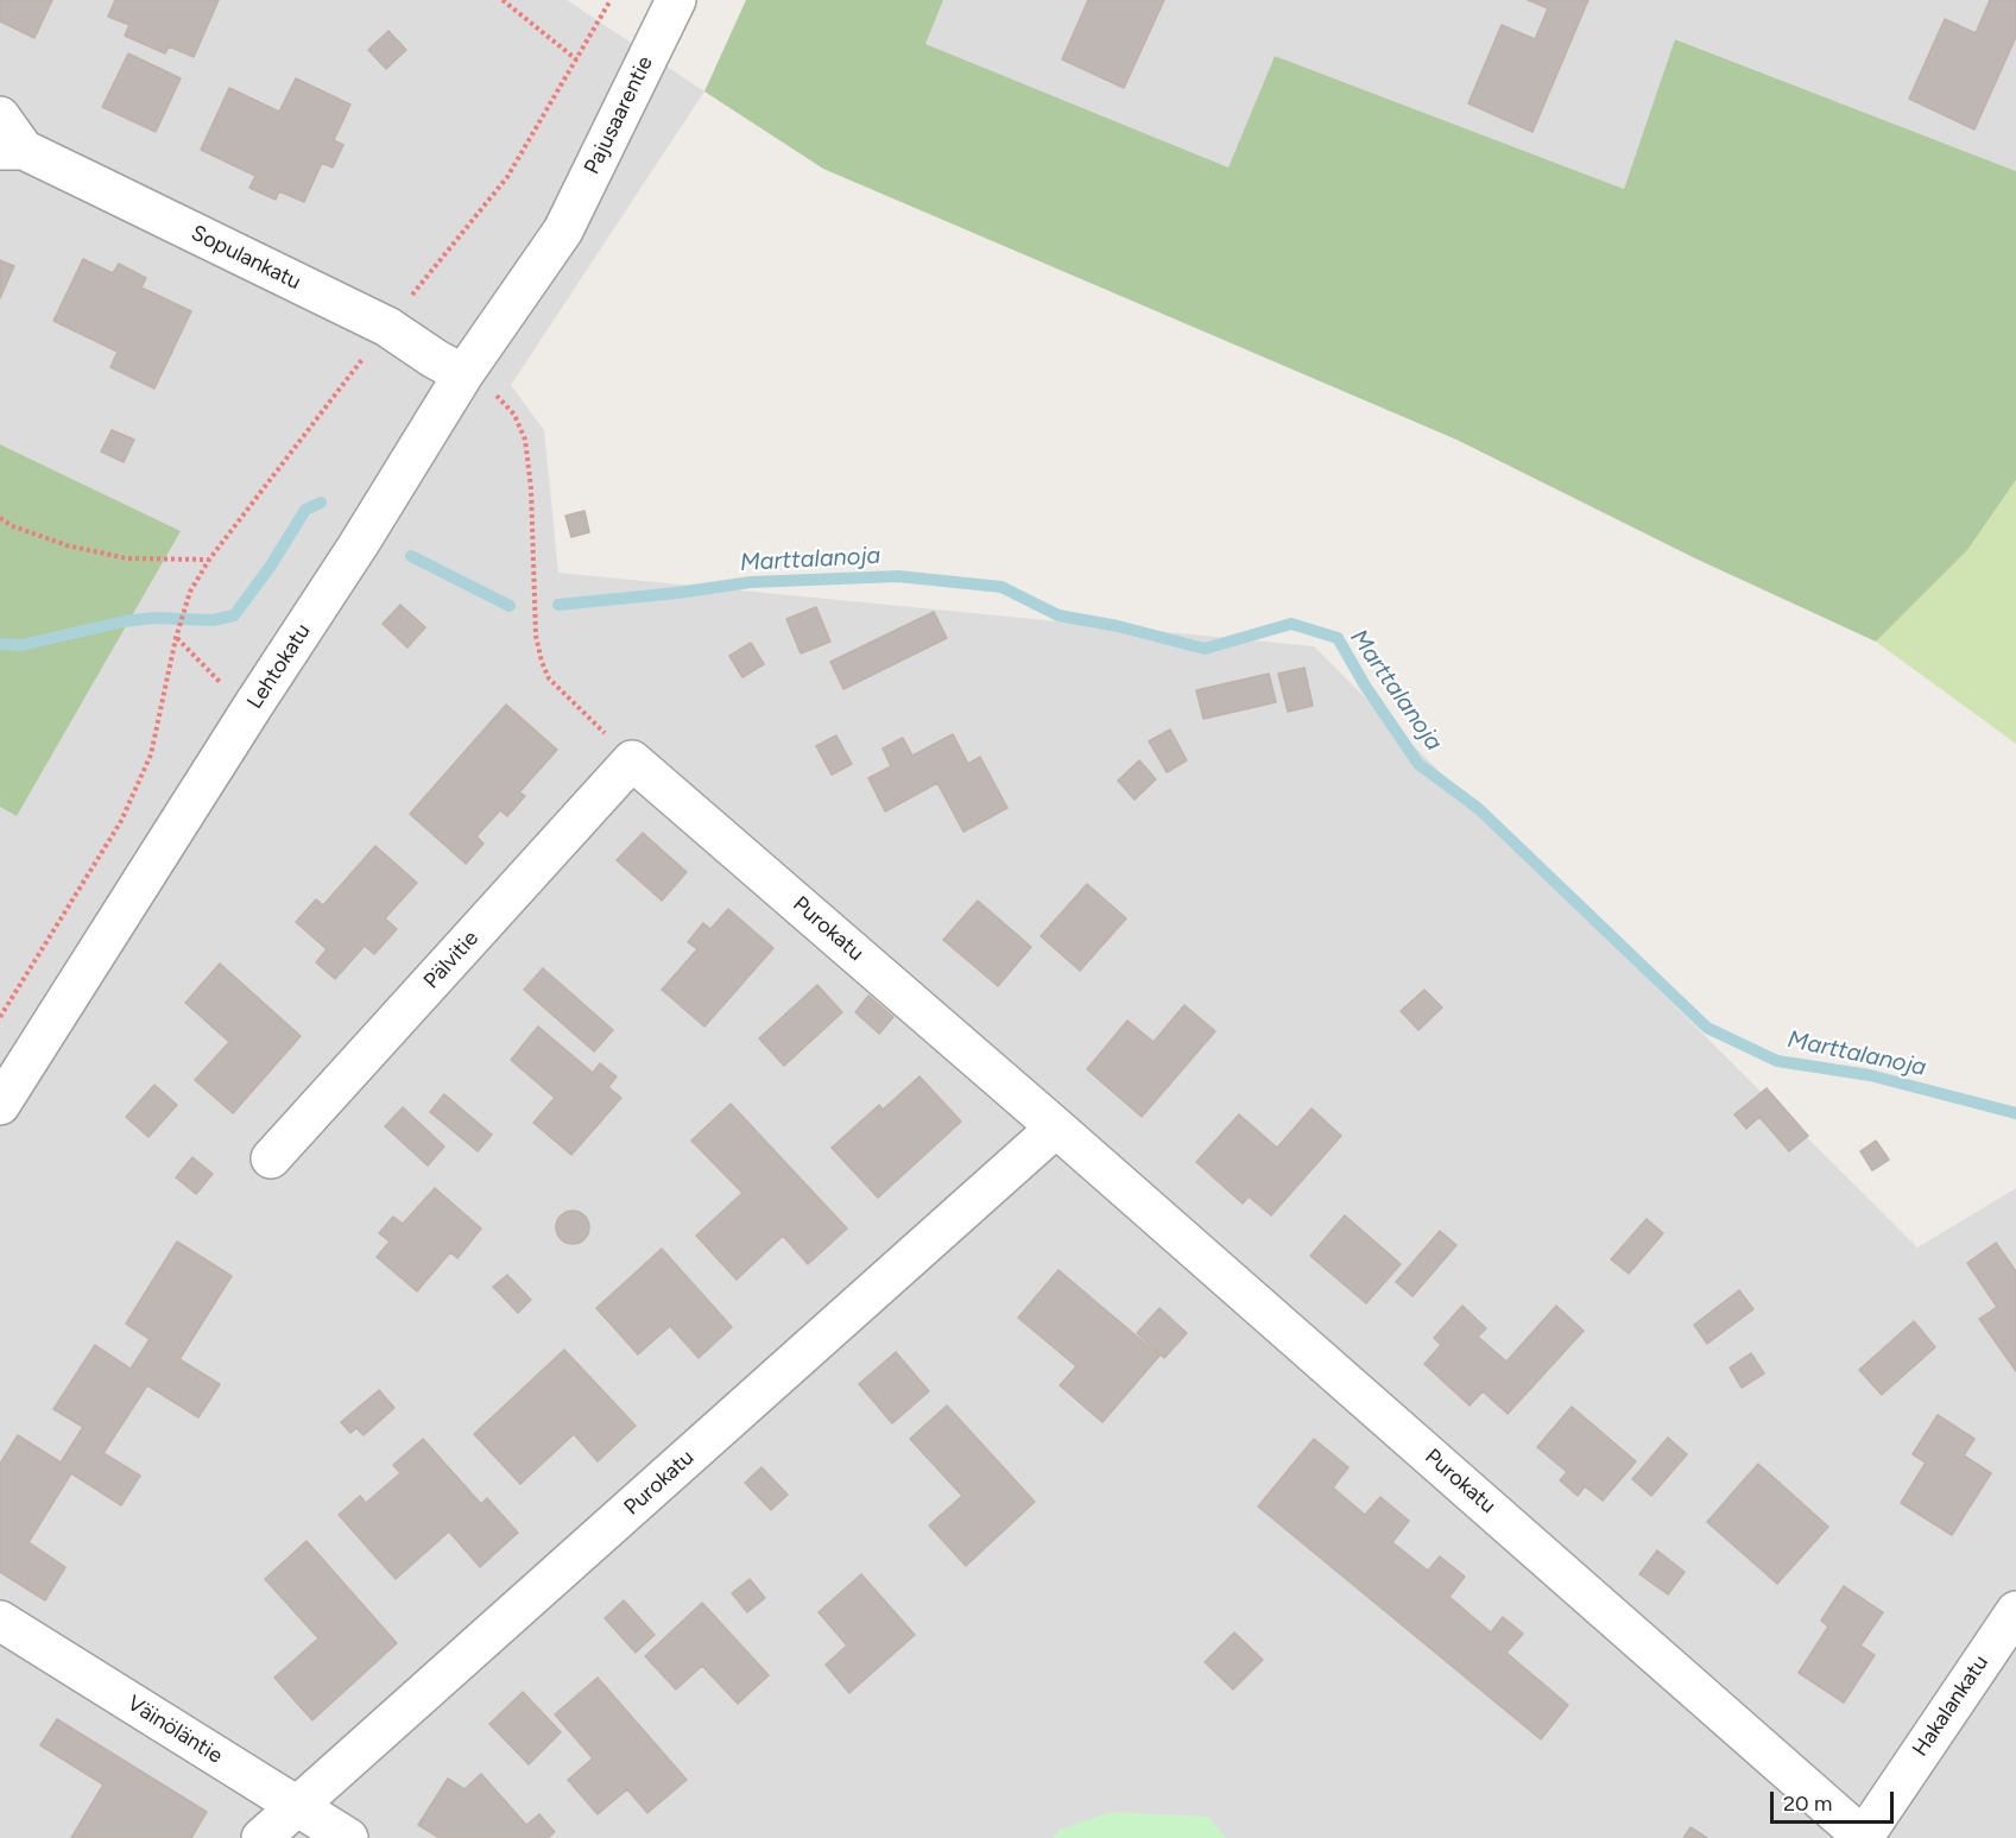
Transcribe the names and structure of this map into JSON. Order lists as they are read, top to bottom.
{
  "streets": {
    "street": [
      "Pajusaarentie",
      "Sopulankatu",
      "Lehtokatu",
      "Purokatu",
      "Pälvitie",
      "Hakalankatu",
      "Väinöläntie"
    ]
  },
  "crossings": [
    ["Pajusaarentie", "Lehtokatu"],
    ["Sopulankatu", "Lehtokatu"],
    ["Purokatu", "Pälvitie"],
    ["Purokatu", "Hakalankatu"],
    ["Purokatu", "Väinöläntie"]
  ],
  "water": ["Marttalanoja"],
  "scale_bar": "20 m"
}
